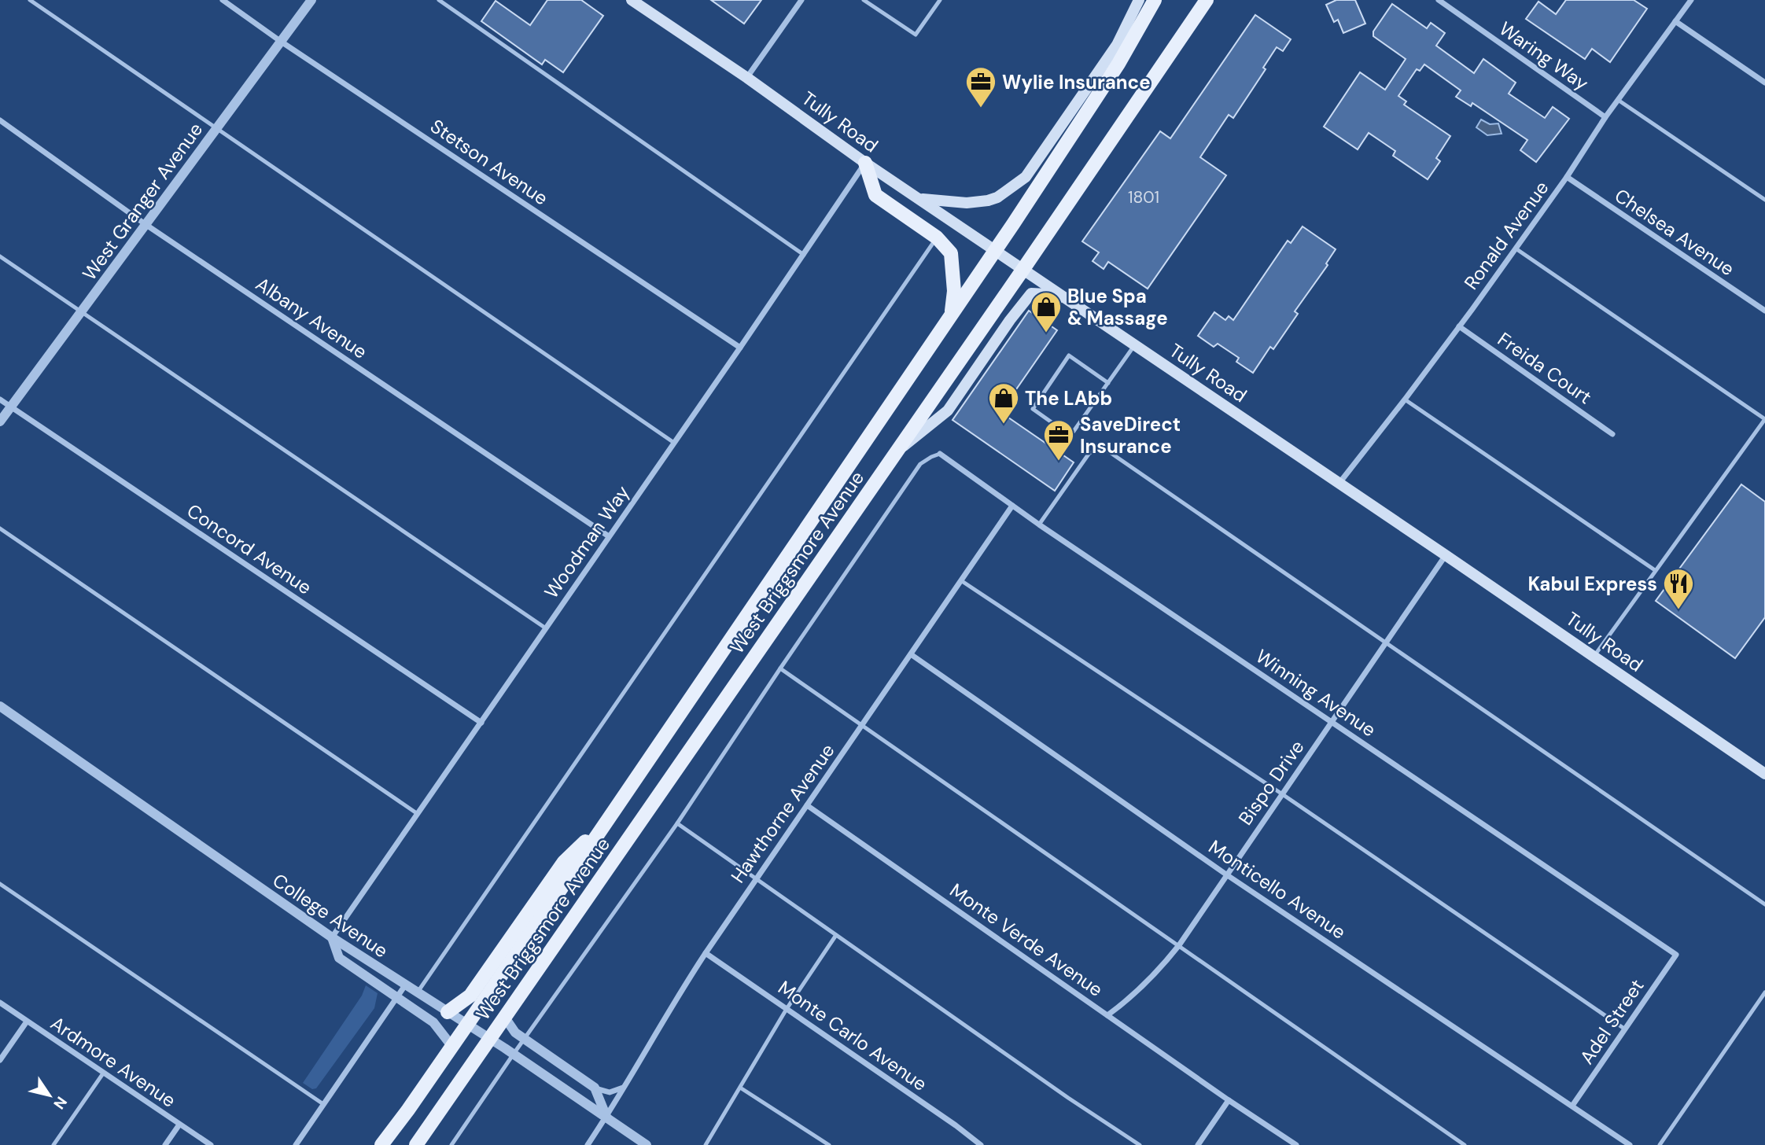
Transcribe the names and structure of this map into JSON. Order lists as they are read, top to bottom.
{
  "streets": {
    "main road": ["Tully Road", "West Briggsmore Avenue"],
    "street": [
      "Waring Way",
      "Stetson Avenue",
      "West Granger Avenue",
      "Chelsea Avenue",
      "Ronald Avenue",
      "Albany Avenue",
      "Freida Court",
      "Woodman Way",
      "Concord Avenue",
      "Winning Avenue",
      "Bispo Drive",
      "Hawthorne Avenue",
      "Monticello Avenue",
      "College Avenue",
      "Monte Verde Avenue",
      "Adel Street",
      "Monte Carlo Avenue",
      "Ardmore Avenue"
    ]
  },
  "crossings": [
    ["Waring Way", "Ronald Avenue"],
    ["Tully Road", "Ronald Avenue"],
    ["Tully Road", "Woodman Way"],
    ["Tully Road", "West Briggsmore Avenue"],
    ["Tully Road", "Bispo Drive"],
    ["Stetson Avenue", "West Granger Avenue"],
    ["Stetson Avenue", "Woodman Way"],
    ["West Granger Avenue", "Albany Avenue"],
    ["West Granger Avenue", "Concord Avenue"],
    ["Chelsea Avenue", "Ronald Avenue"],
    ["Ronald Avenue", "Freida Court"],
    ["Albany Avenue", "Woodman Way"],
    ["Woodman Way", "Concord Avenue"],
    ["Woodman Way", "College Avenue"],
    ["West Briggsmore Avenue", "College Avenue"],
    ["Winning Avenue", "Bispo Drive"],
    ["Winning Avenue", "Hawthorne Avenue"],
    ["Winning Avenue", "Adel Street"],
    ["Bispo Drive", "Monticello Avenue"],
    ["Bispo Drive", "Monte Verde Avenue"],
    ["Hawthorne Avenue", "Monticello Avenue"],
    ["Hawthorne Avenue", "College Avenue"],
    ["Hawthorne Avenue", "Monte Verde Avenue"],
    ["Hawthorne Avenue", "Monte Carlo Avenue"],
    ["Monticello Avenue", "Adel Street"]
  ],
  "places": {
    "office": ["Wylie Insurance", "SaveDirect Insurance"],
    "shop": ["Blue Spa & Massage", "The LAbb"],
    "restaurant": ["Kabul Express"]
  },
  "house_numbers": ["1801"],
  "north": "bottom right"
}
